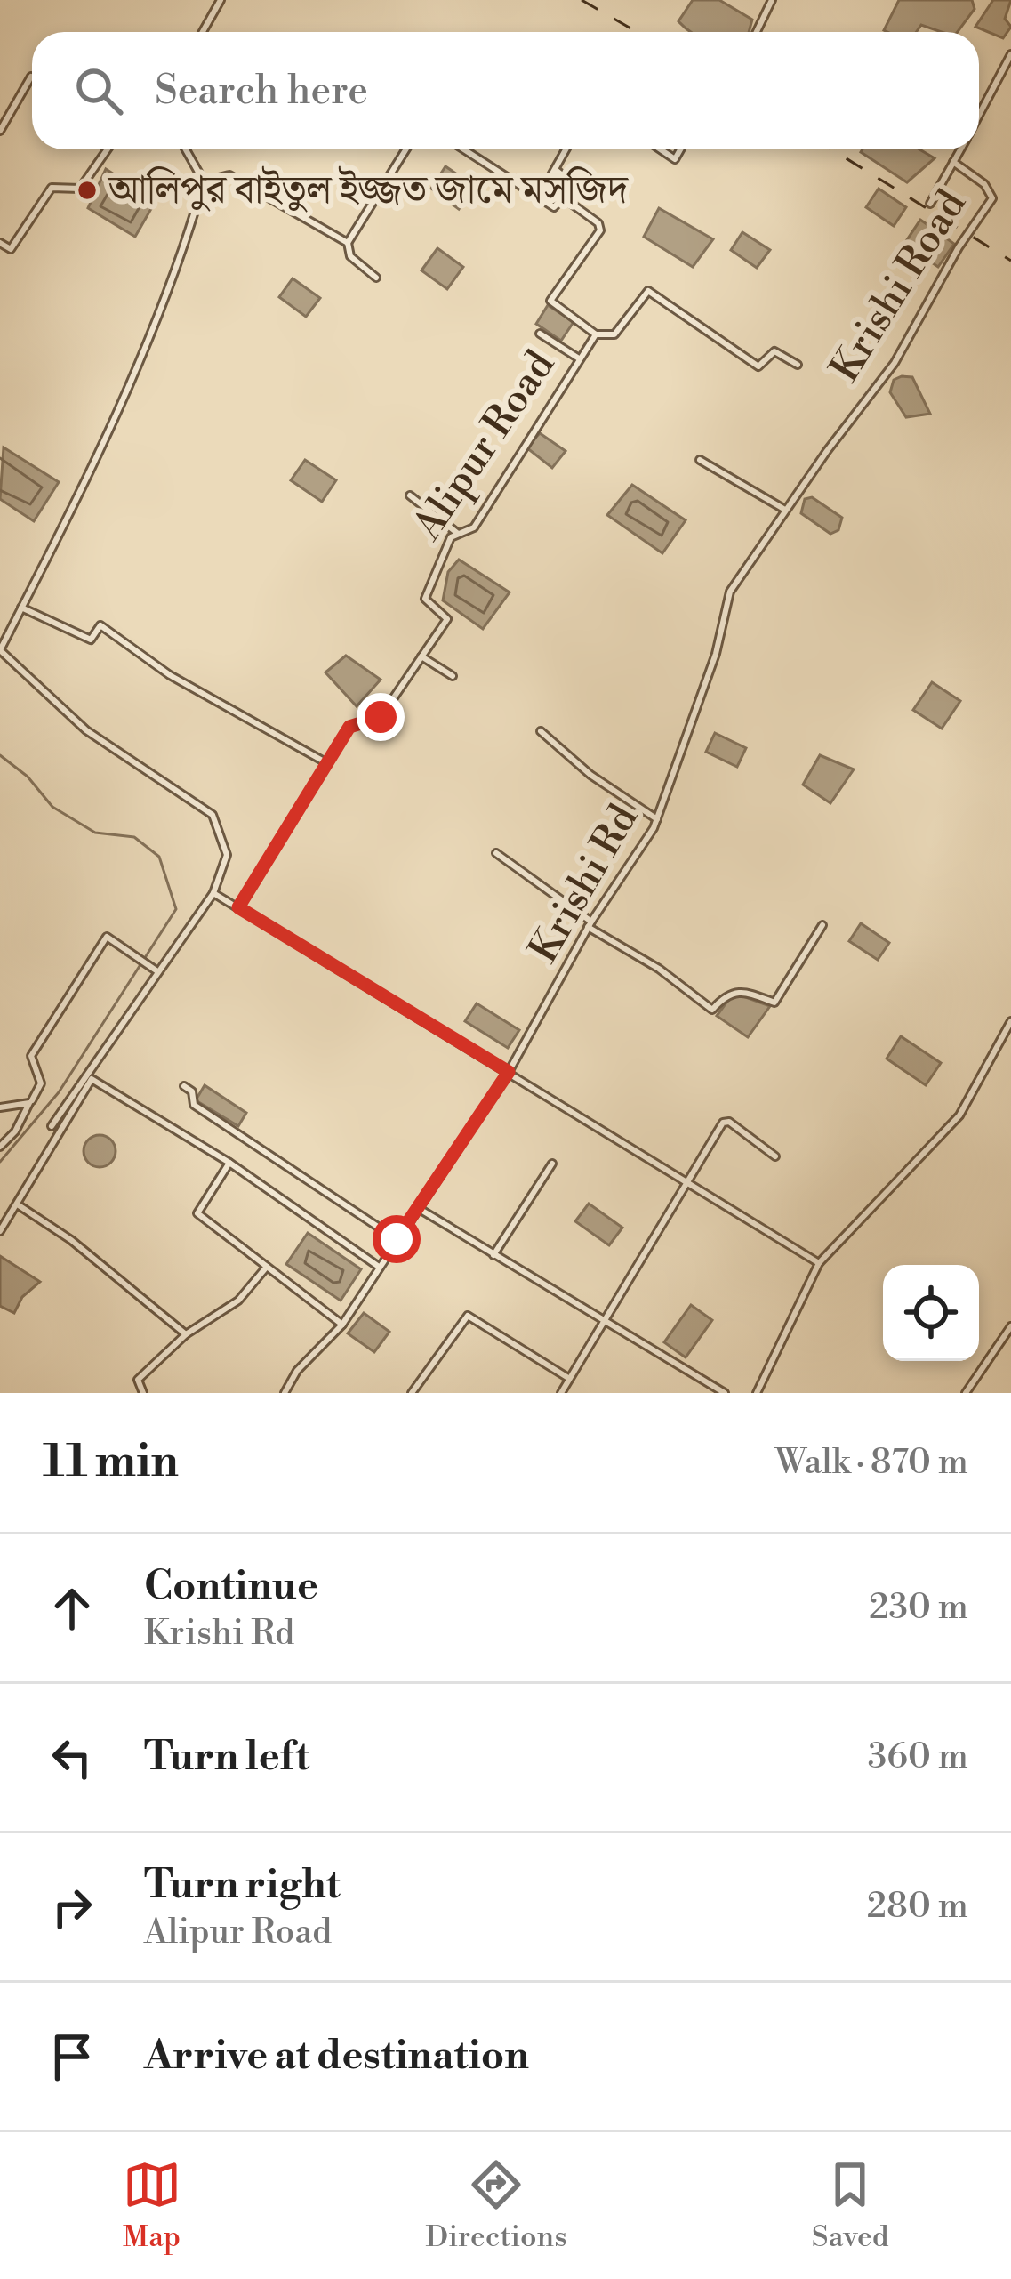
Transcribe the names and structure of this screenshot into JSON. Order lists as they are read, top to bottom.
{
  "streets": {
    "street": ["Krishi Road", "Alipur Road", "Krishi Rd"]
  },
  "crossings": [
    ["Krishi Road", "Krishi Rd"]
  ],
  "places": ["আলিপুর বাইতুল ইজ্জত জামে মসজিদ"],
  "page": {
    "search": "Search here",
    "heading": ["11 min", "Walk · 870 m"],
    "list": [
      ["Continue", "Krishi Rd", "230 m"],
      ["Turn left", "360 m"],
      ["Turn right", "Alipur Road", "280 m"],
      "Arrive at destination"
    ],
    "nav": ["Map", "Directions", "Saved"]
  }
}
